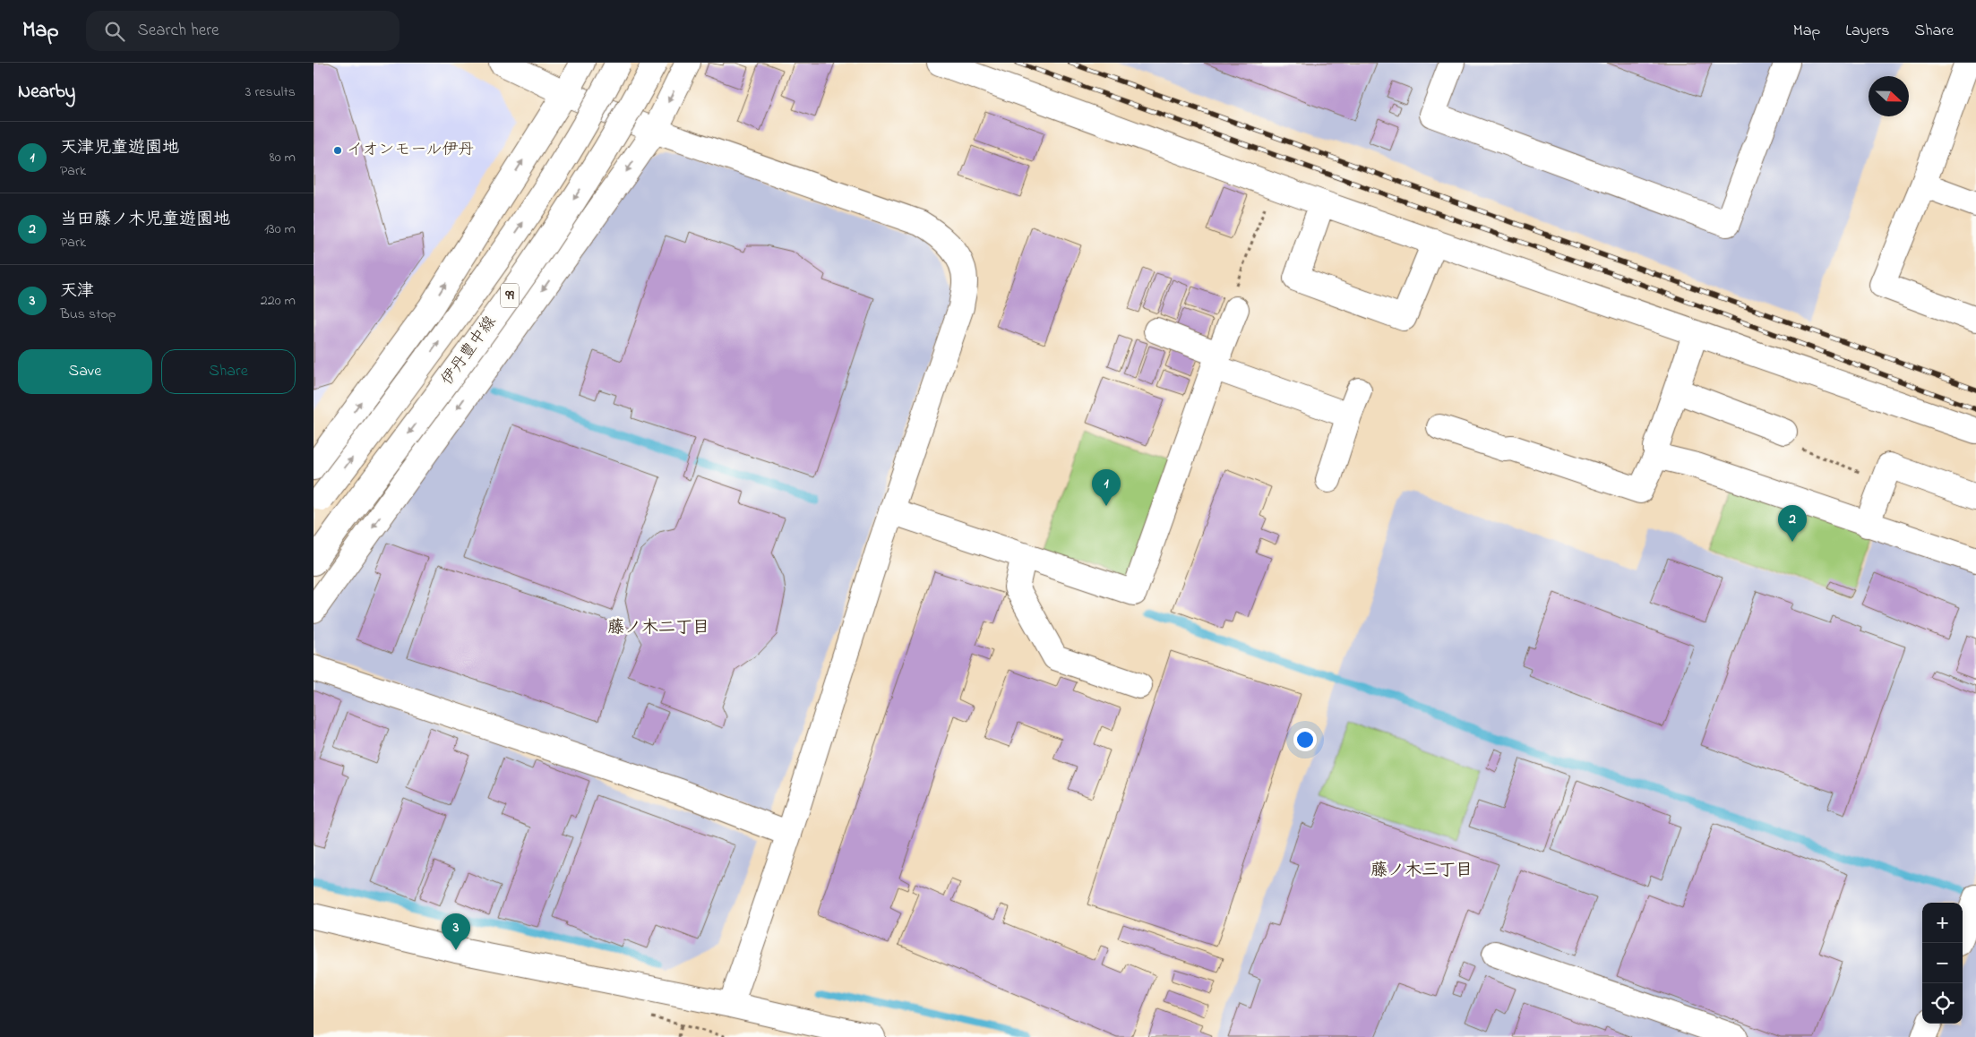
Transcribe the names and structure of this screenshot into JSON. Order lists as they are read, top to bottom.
{
  "streets": {
    "street": ["99", "伊丹豊中線"]
  },
  "districts": ["藤ノ木二丁目", "藤ノ木三丁目"],
  "places": ["イオンモール伊丹"],
  "north": "right",
  "page": {
    "header": "Map",
    "search": "Search here",
    "nav": ["Map", "Layers", "Share"],
    "heading": ["Nearby", "3 results"],
    "list": [
      {
        "mark": "1",
        "name": "天津児童遊園地",
        "note": "Park",
        "value": "80 m"
      },
      {
        "mark": "2",
        "name": "当田藤ノ木児童遊園地",
        "note": "Park",
        "value": "130 m"
      },
      {
        "mark": "3",
        "name": "天津",
        "note": "Bus stop",
        "value": "220 m"
      }
    ],
    "buttons": ["Save", "Share"],
    "pins": ["1", "2", "3"],
    "map_buttons": ["+", "−"]
  }
}
